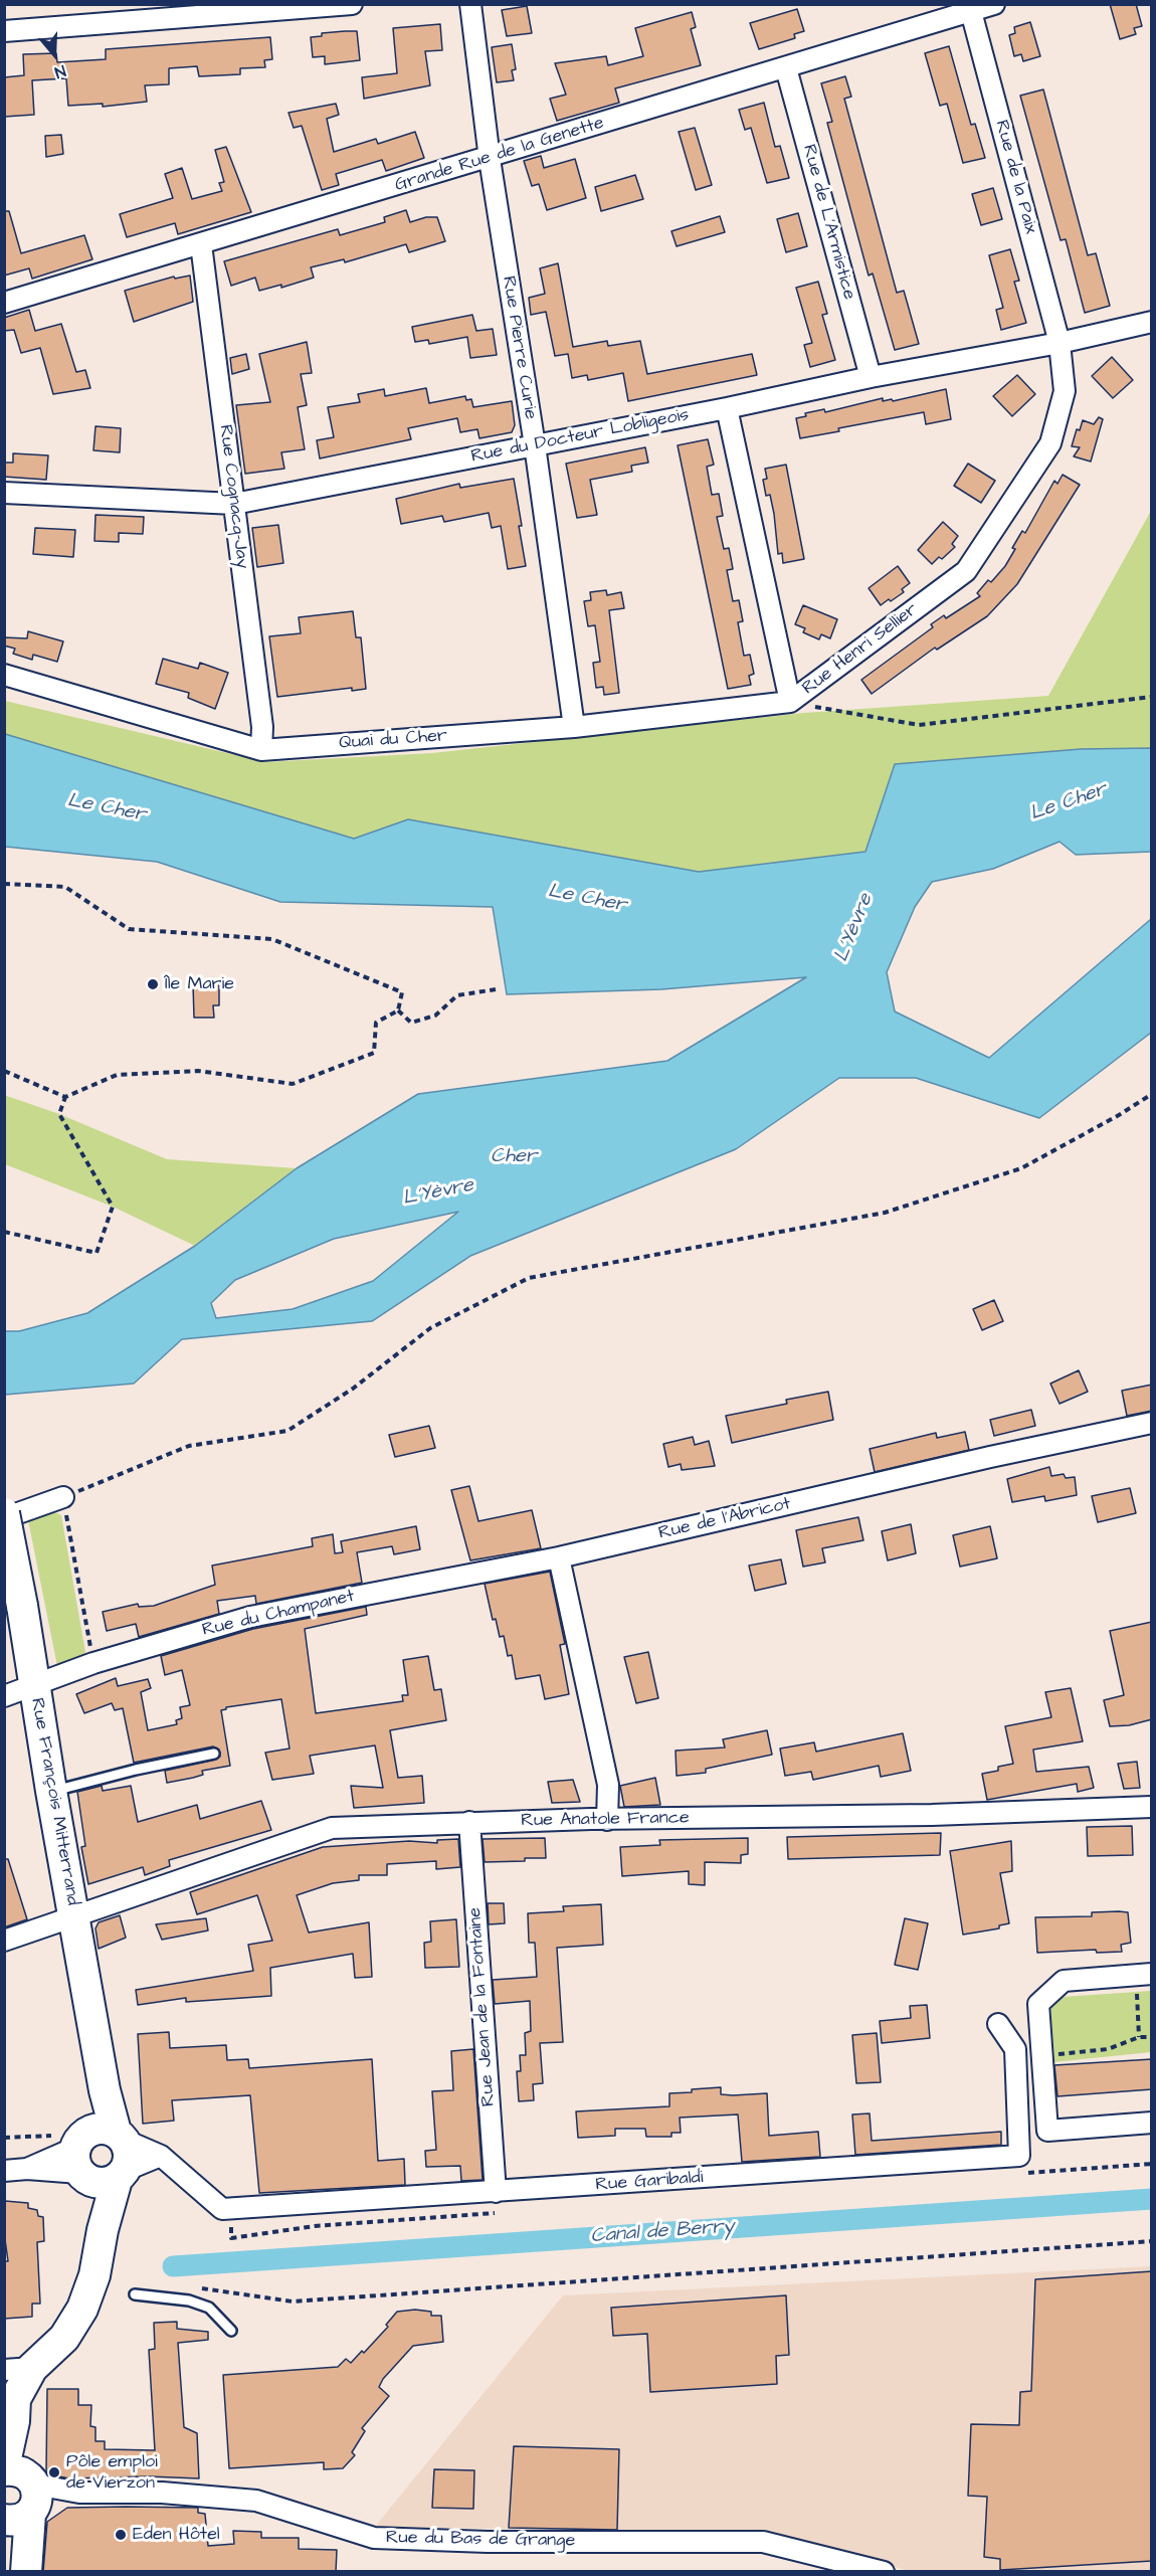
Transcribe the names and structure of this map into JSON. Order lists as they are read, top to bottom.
{
  "streets": {
    "main road": ["Rue François Mitterrand"],
    "street": [
      "Grande Rue de la Genette",
      "Rue de la Paix",
      "Rue de L'Armistice",
      "Rue Pierre Curie",
      "Rue du Docteur Lobligeois",
      "Rue Cognacq-Jay",
      "Rue Henri Sellier",
      "Quai du Cher",
      "Rue de l'Abricot",
      "Rue du Champanet",
      "Rue Anatole France",
      "Rue Jean de la Fontaine",
      "Rue Garibaldi",
      "Rue du Bas de Grange"
    ]
  },
  "crossings": [
    ["Grande Rue de la Genette", "Rue de la Paix"],
    ["Grande Rue de la Genette", "Rue de L'Armistice"],
    ["Grande Rue de la Genette", "Rue Pierre Curie"],
    ["Grande Rue de la Genette", "Rue Cognacq-Jay"],
    ["Rue de la Paix", "Rue du Docteur Lobligeois"],
    ["Rue de la Paix", "Rue Henri Sellier"],
    ["Rue de L'Armistice", "Rue du Docteur Lobligeois"],
    ["Rue Pierre Curie", "Rue du Docteur Lobligeois"],
    ["Rue Pierre Curie", "Quai du Cher"],
    ["Rue du Docteur Lobligeois", "Rue Cognacq-Jay"],
    ["Rue du Docteur Lobligeois", "Rue Henri Sellier"],
    ["Rue Cognacq-Jay", "Quai du Cher"],
    ["Rue Henri Sellier", "Quai du Cher"],
    ["Rue de l'Abricot", "Rue du Champanet"],
    ["Rue du Champanet", "Rue François Mitterrand"],
    ["Rue François Mitterrand", "Rue Anatole France"],
    ["Rue François Mitterrand", "Rue Garibaldi"],
    ["Rue Anatole France", "Rue Jean de la Fontaine"],
    ["Rue Jean de la Fontaine", "Rue Garibaldi"]
  ],
  "water": [
    "Le Cher",
    "L'Yèvre",
    "Cher",
    "Canal de Berry"
  ],
  "places": ["Île Marie", "Pôle emploi de Vierzon", "Eden Hôtel"],
  "north": "bottom"
}
